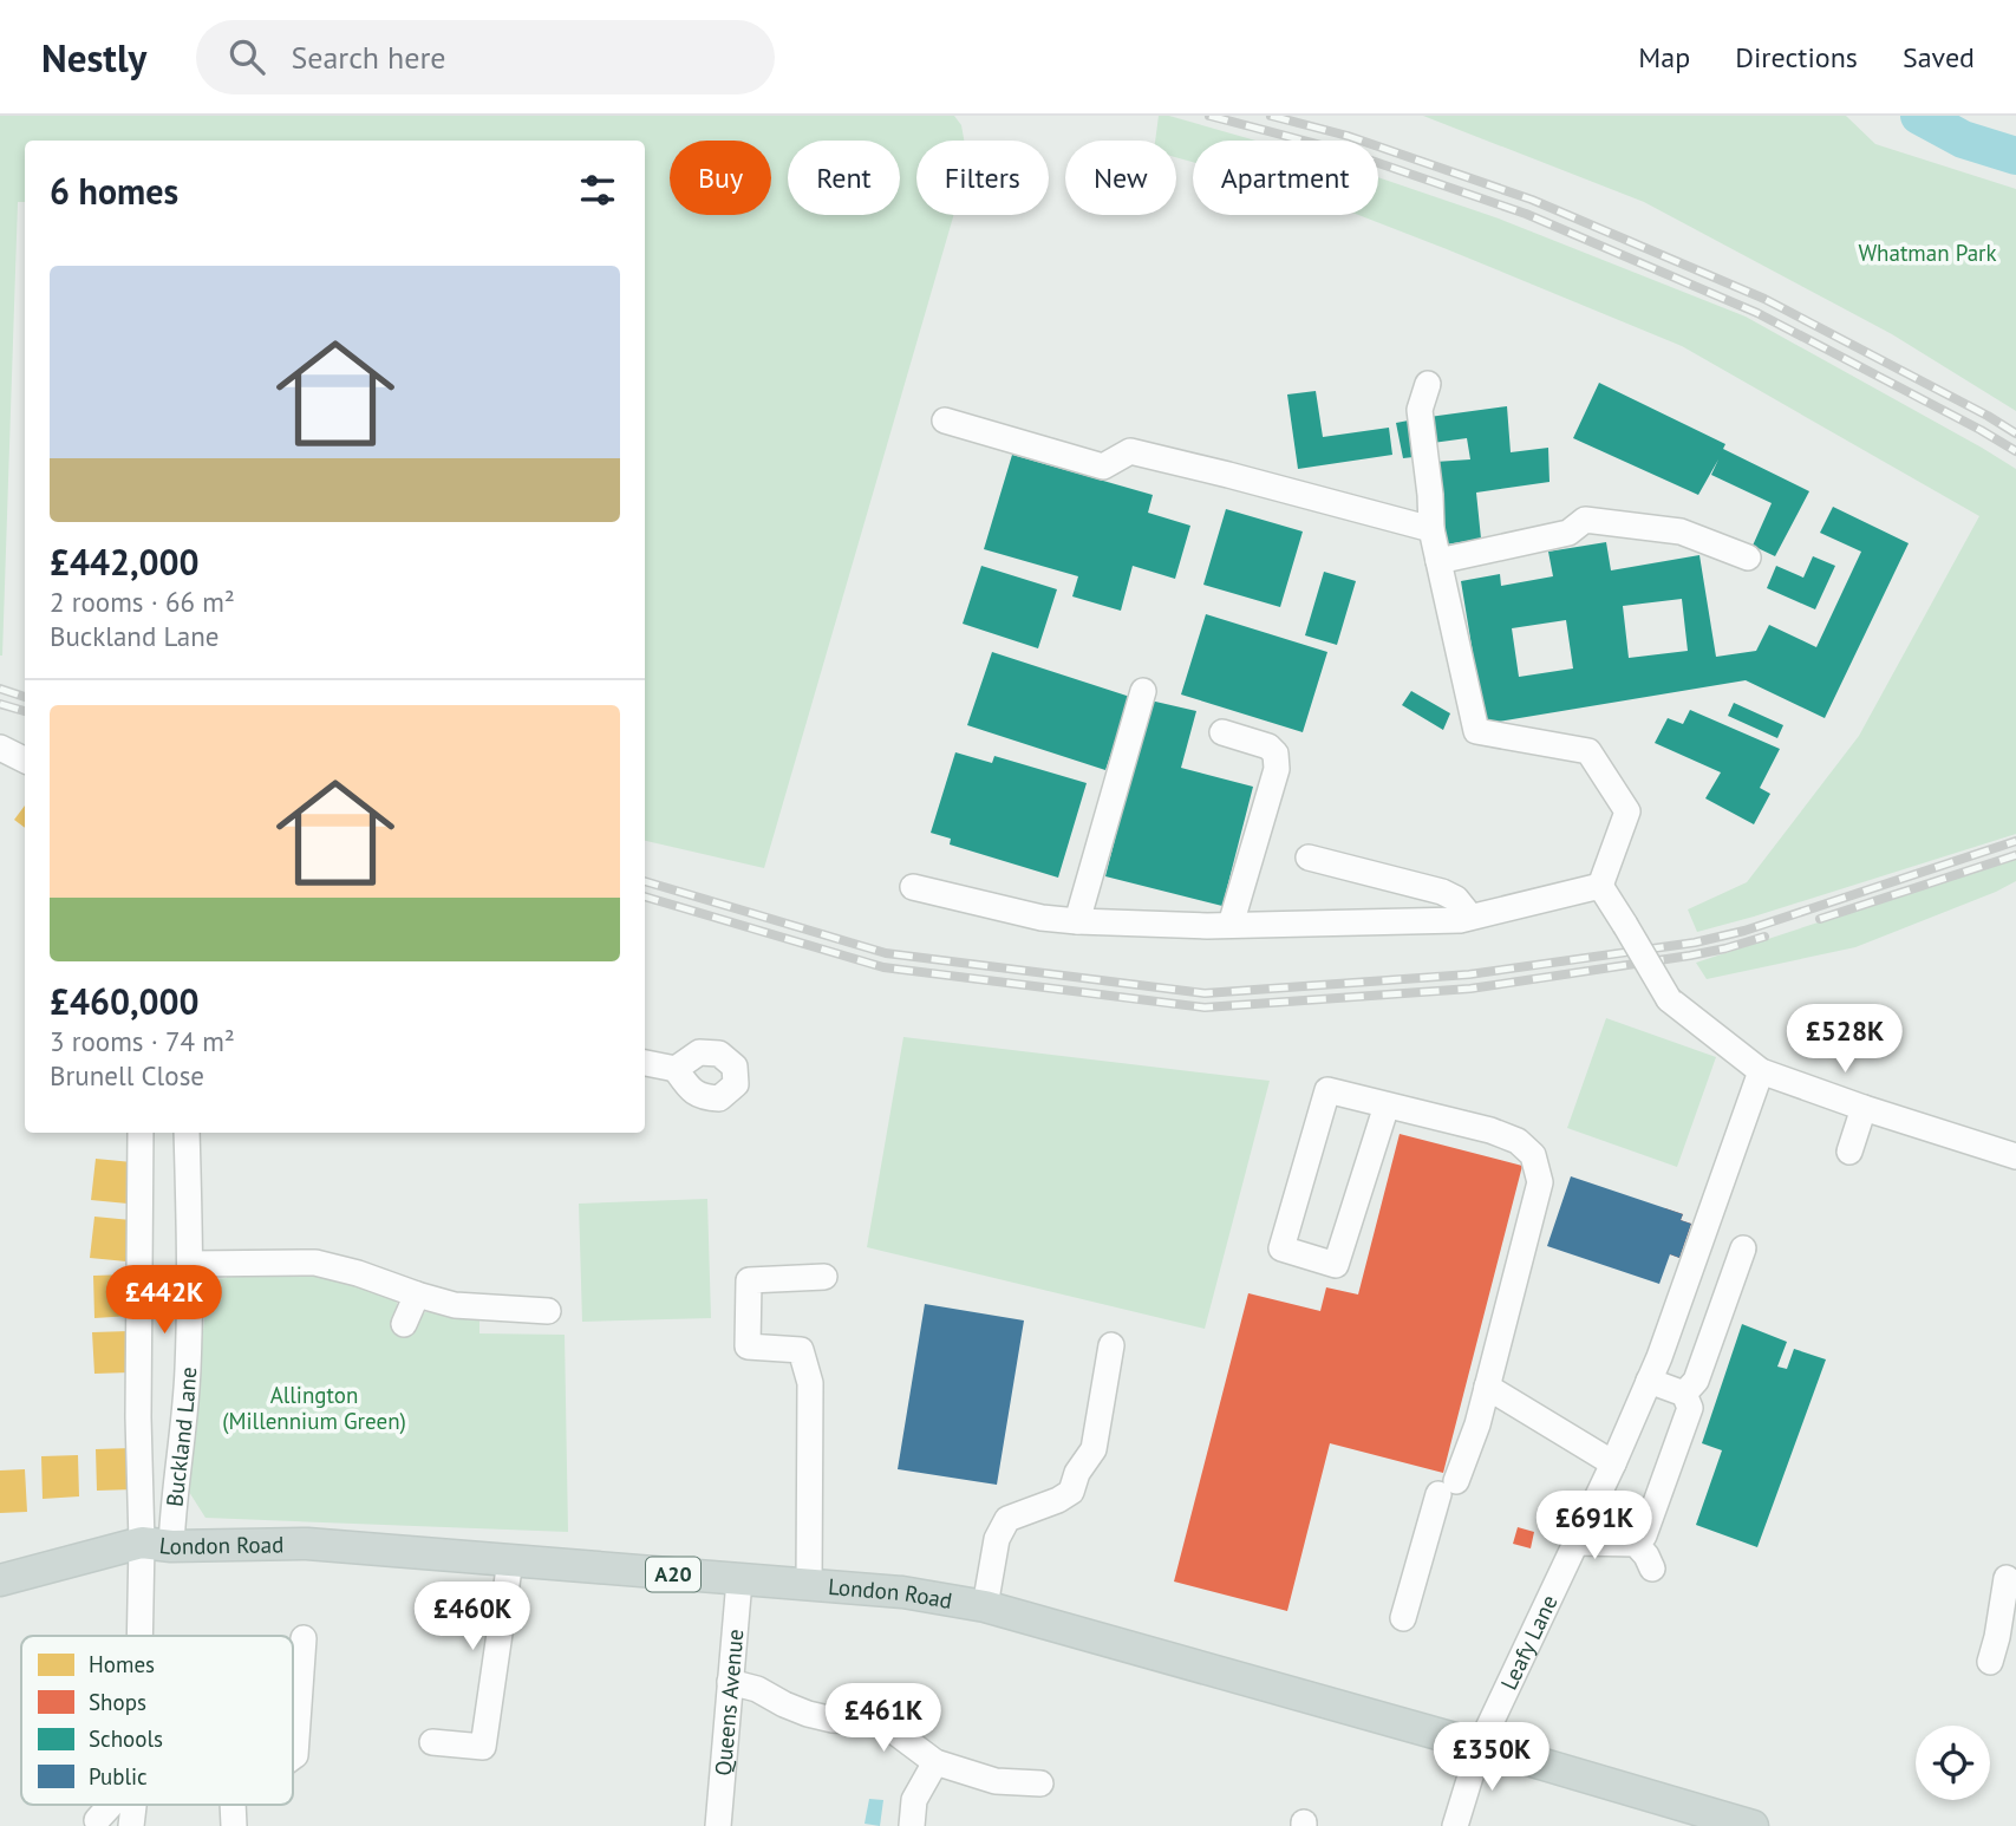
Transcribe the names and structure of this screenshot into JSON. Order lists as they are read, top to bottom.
{
  "streets": {
    "main road": ["London Road", "A20"],
    "street": ["Buckland Lane", "Leafy Lane", "Queens Avenue"]
  },
  "crossings": [
    ["Buckland Lane", "London Road"],
    ["London Road", "Leafy Lane"],
    ["London Road", "Queens Avenue"]
  ],
  "parks": ["Whatman Park", "Allington (Millennium Green)"],
  "legend": [
    "Homes",
    "Shops",
    "Schools",
    "Public"
  ],
  "page": {
    "header": "Nestly",
    "search": "Search here",
    "nav": ["Map", "Directions", "Saved"],
    "chip": [
      "Buy",
      "Rent",
      "Filters",
      "New",
      "Apartment"
    ],
    "heading": "6 homes",
    "list": [
      {
        "name": "£442,000",
        "note": "2 rooms · 66 m² · Buckland Lane"
      },
      {
        "name": "£460,000",
        "note": "3 rooms · 74 m² · Brunell Close"
      }
    ],
    "price": [
      "£528K",
      "£442K",
      "£691K",
      "£460K",
      "£461K",
      "£350K"
    ]
  }
}
